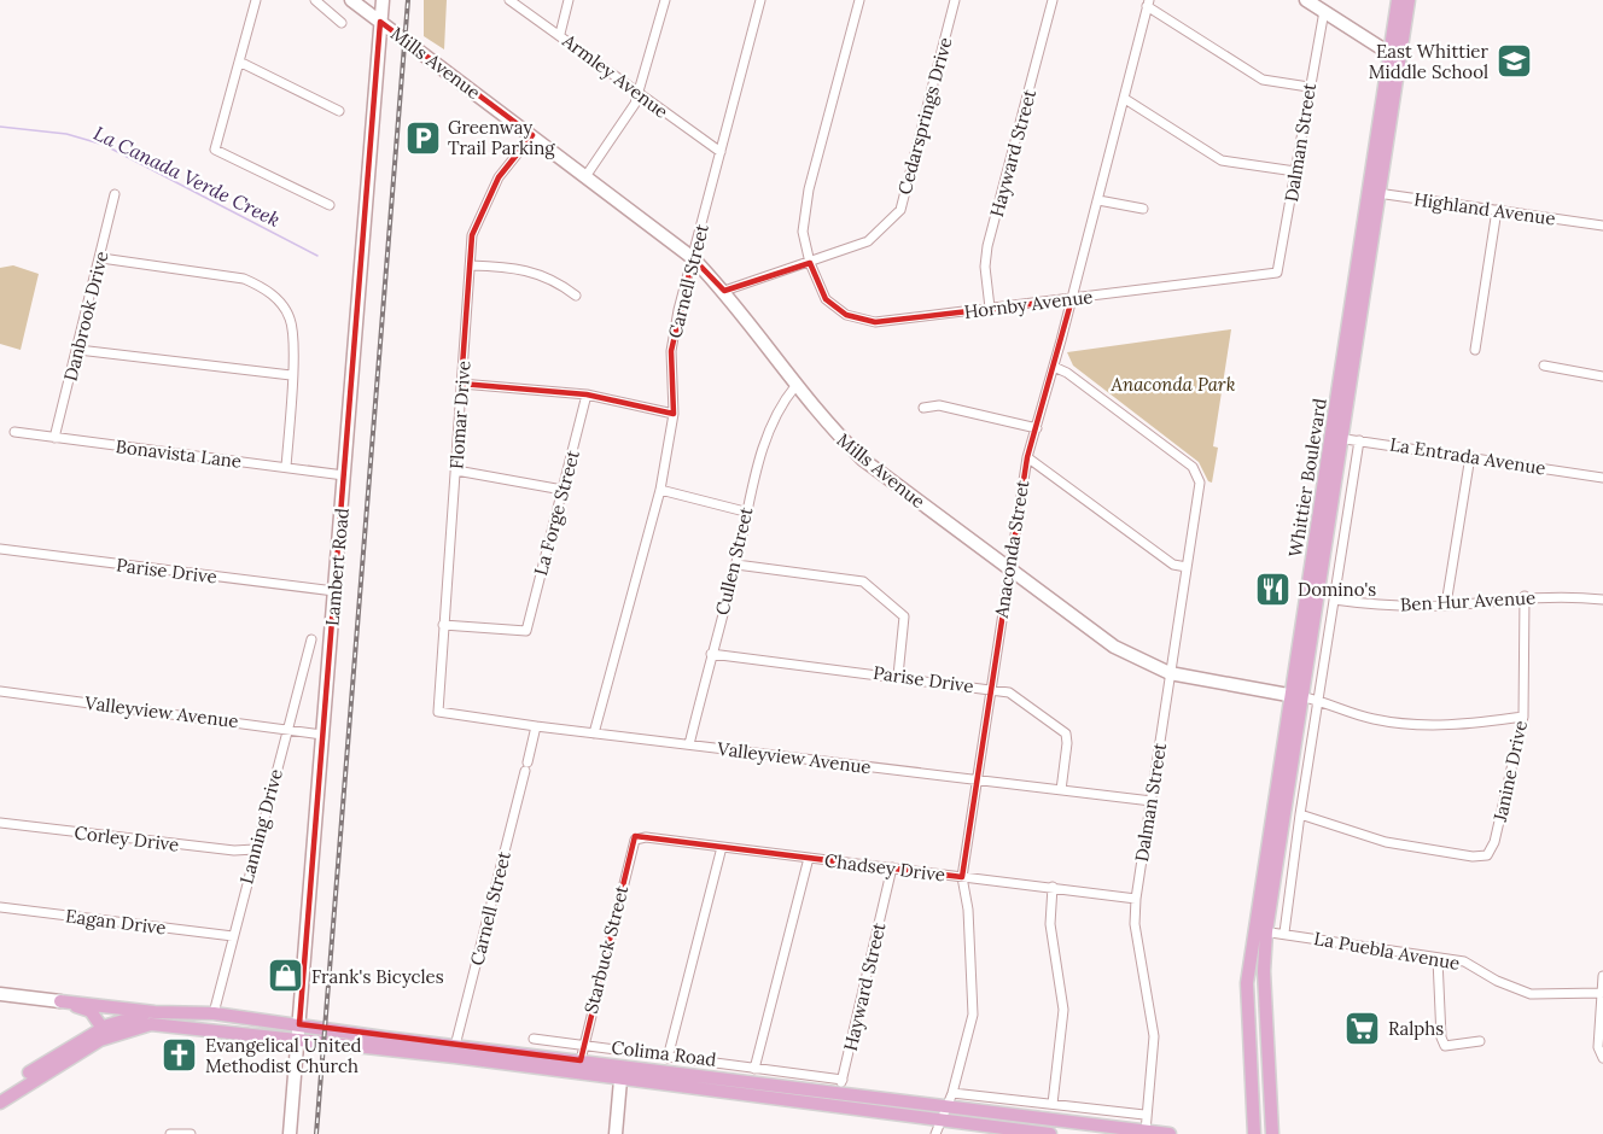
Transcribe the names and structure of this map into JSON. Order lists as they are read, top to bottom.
{
  "streets": {
    "main road": ["Whittier Boulevard", "Colima Road"],
    "street": [
      "Mills Avenue",
      "Armley Avenue",
      "Cedarsprings Drive",
      "Dalman Street",
      "Hayward Street",
      "Highland Avenue",
      "Carnell Street",
      "Hornby Avenue",
      "Danbrook Drive",
      "Flomar Drive",
      "Bonavista Lane",
      "La Entrada Avenue",
      "La Forge Street",
      "Anaconda Street",
      "Cullen Street",
      "Lambert Road",
      "Parise Drive",
      "Ben Hur Avenue",
      "Valleyview Avenue",
      "Janine Drive",
      "Lanning Drive",
      "Corley Drive",
      "Chadsey Drive",
      "Eagan Drive",
      "Starbuck Street",
      "La Puebla Avenue"
    ]
  },
  "crossings": [
    ["Mills Avenue", "Cedarsprings Drive"],
    ["Mills Avenue", "Dalman Street"],
    ["Mills Avenue", "Carnell Street"],
    ["Mills Avenue", "Flomar Drive"],
    ["Mills Avenue", "Whittier Boulevard"],
    ["Mills Avenue", "Anaconda Street"],
    ["Mills Avenue", "Cullen Street"],
    ["Mills Avenue", "Lambert Road"],
    ["Mills Avenue", "Janine Drive"],
    ["Armley Avenue", "Carnell Street"],
    ["Cedarsprings Drive", "Hornby Avenue"],
    ["Dalman Street", "Hornby Avenue"],
    ["Dalman Street", "Anaconda Street"],
    ["Dalman Street", "Valleyview Avenue"],
    ["Dalman Street", "Chadsey Drive"],
    ["Dalman Street", "Colima Road"],
    ["Hayward Street", "Hornby Avenue"],
    ["Hayward Street", "Chadsey Drive"],
    ["Hayward Street", "Colima Road"],
    ["Highland Avenue", "Whittier Boulevard"],
    ["Carnell Street", "Valleyview Avenue"],
    ["Carnell Street", "Colima Road"],
    ["Hornby Avenue", "Anaconda Street"],
    ["Danbrook Drive", "Bonavista Lane"],
    ["Flomar Drive", "La Forge Street"],
    ["Flomar Drive", "Valleyview Avenue"],
    ["Bonavista Lane", "Lambert Road"],
    ["La Entrada Avenue", "Whittier Boulevard"],
    ["Whittier Boulevard", "La Puebla Avenue"],
    ["Anaconda Street", "Parise Drive"],
    ["Anaconda Street", "Valleyview Avenue"],
    ["Anaconda Street", "Chadsey Drive"],
    ["Anaconda Street", "Colima Road"],
    ["Cullen Street", "Parise Drive"],
    ["Cullen Street", "Valleyview Avenue"],
    ["Lambert Road", "Parise Drive"],
    ["Lambert Road", "Valleyview Avenue"],
    ["Lambert Road", "Colima Road"],
    ["Parise Drive", "Valleyview Avenue"],
    ["Ben Hur Avenue", "Janine Drive"],
    ["Valleyview Avenue", "Lanning Drive"],
    ["Lanning Drive", "Corley Drive"],
    ["Lanning Drive", "Eagan Drive"],
    ["Lanning Drive", "Colima Road"],
    ["Chadsey Drive", "Starbuck Street"],
    ["Starbuck Street", "Colima Road"]
  ],
  "water": ["La Canada Verde Creek"],
  "parks": ["Anaconda Park"],
  "places": {
    "school or university": ["East Whittier Middle School"],
    "parking": ["Greenway Trail Parking"],
    "restaurant": ["Domino's"],
    "shop": ["Frank's Bicycles"],
    "supermarket": ["Ralphs"],
    "church": ["Evangelical United Methodist Church"]
  }
}
